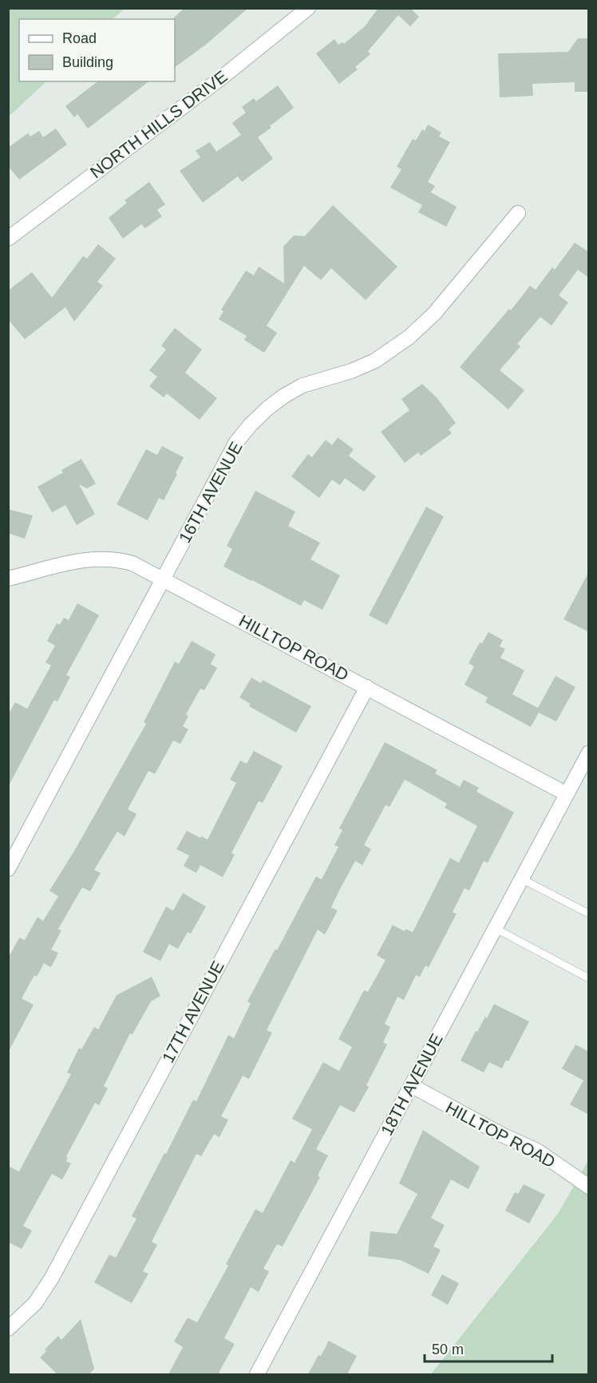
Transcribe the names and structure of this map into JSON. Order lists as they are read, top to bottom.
{
  "streets": {
    "street": [
      "NORTH HILLS DRIVE",
      "16TH AVENUE",
      "HILLTOP ROAD",
      "17TH AVENUE",
      "18TH AVENUE"
    ]
  },
  "crossings": [
    ["16TH AVENUE", "HILLTOP ROAD"],
    ["HILLTOP ROAD", "17TH AVENUE"],
    ["HILLTOP ROAD", "18TH AVENUE"]
  ],
  "legend": ["Road", "Building"],
  "scale_bar": "50 m"
}
